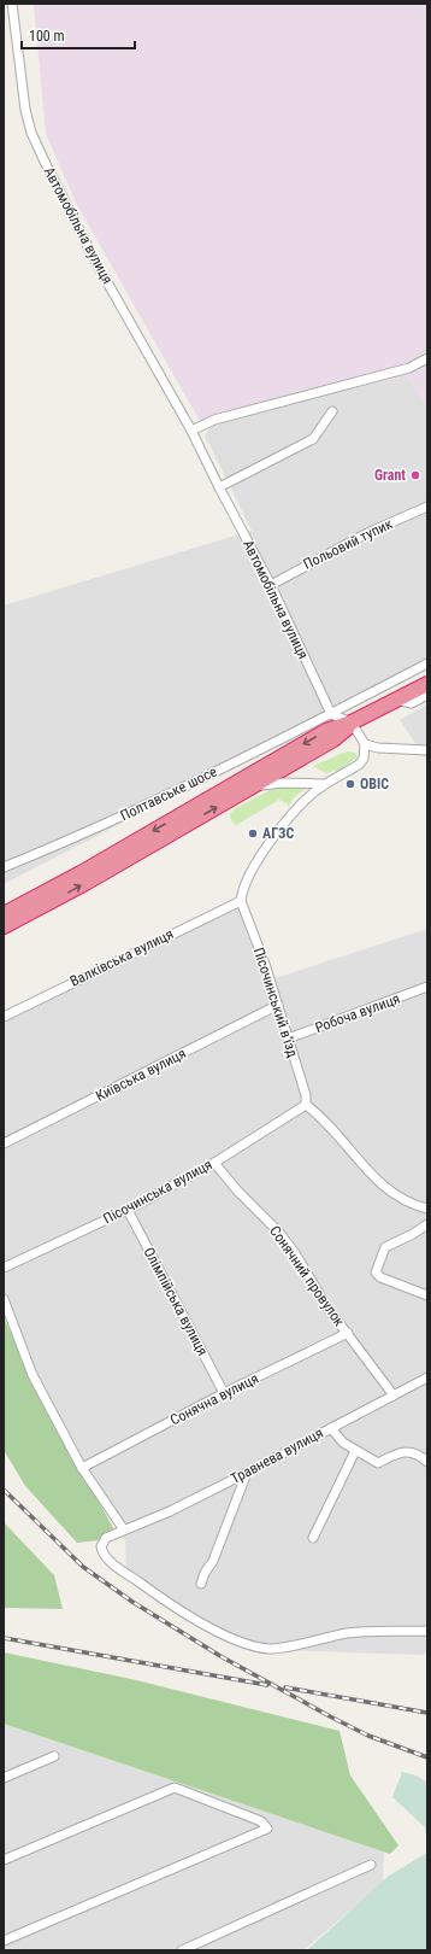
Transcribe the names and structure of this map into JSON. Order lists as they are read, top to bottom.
{
  "streets": {
    "street": [
      "Автомобільна вулиця",
      "Польовий тупик",
      "Полтавське шосе",
      "Валківська вулиця",
      "Пісочинський в’їзд",
      "Робоча вулиця",
      "Київська вулиця",
      "Пісочинська вулиця",
      "Сонячний провулок",
      "Олімпійська вулиця",
      "Сонячна вулиця",
      "Травнева вулиця"
    ]
  },
  "crossings": [
    ["Автомобільна вулиця", "Польовий тупик"],
    ["Автомобільна вулиця", "Полтавське шосе"],
    ["Валківська вулиця", "Пісочинський в’їзд"],
    ["Пісочинський в’їзд", "Робоча вулиця"],
    ["Пісочинський в’їзд", "Київська вулиця"],
    ["Пісочинський в’їзд", "Пісочинська вулиця"],
    ["Пісочинська вулиця", "Сонячний провулок"],
    ["Пісочинська вулиця", "Олімпійська вулиця"],
    ["Сонячний провулок", "Сонячна вулиця"],
    ["Сонячний провулок", "Травнева вулиця"],
    ["Олімпійська вулиця", "Сонячна вулиця"]
  ],
  "places": ["Grant", "ОВІС", "АГЗС"],
  "scale_bar": "100 m"
}
